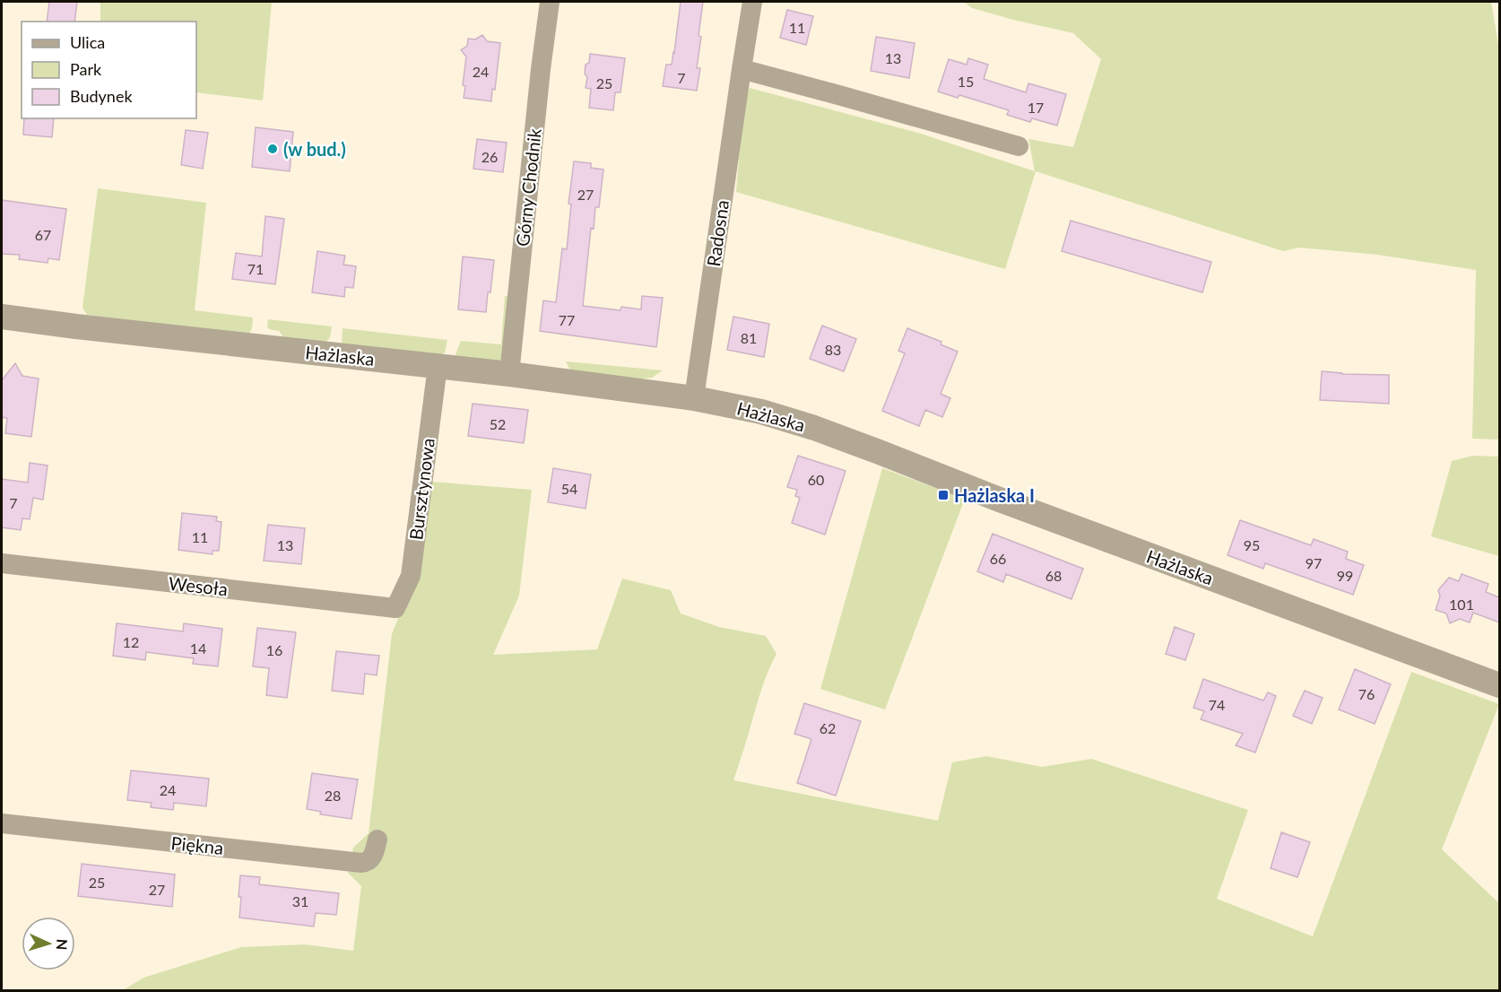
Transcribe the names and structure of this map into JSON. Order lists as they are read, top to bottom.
{
  "streets": {
    "street": [
      "Górny Chodnik",
      "Radosna",
      "Hażlaska",
      "Bursztynowa",
      "Wesoła",
      "Piękna"
    ]
  },
  "crossings": [
    ["Górny Chodnik", "Hażlaska"],
    ["Radosna", "Hażlaska"],
    ["Hażlaska", "Bursztynowa"],
    ["Bursztynowa", "Wesoła"]
  ],
  "places": {
    "other": ["(w bud.)"],
    "transit": ["Hażlaska I"]
  },
  "house_numbers": [
    "11",
    "13",
    "24",
    "7",
    "15",
    "25",
    "17",
    "26",
    "27",
    "67",
    "71",
    "77",
    "81",
    "83",
    "52",
    "60",
    "54",
    "7",
    "11",
    "13",
    "95",
    "66",
    "97",
    "68",
    "99",
    "101",
    "12",
    "14",
    "16",
    "76",
    "74",
    "62",
    "24",
    "28",
    "25",
    "27",
    "31"
  ],
  "legend": ["Ulica", "Park", "Budynek"],
  "north": "right"
}
